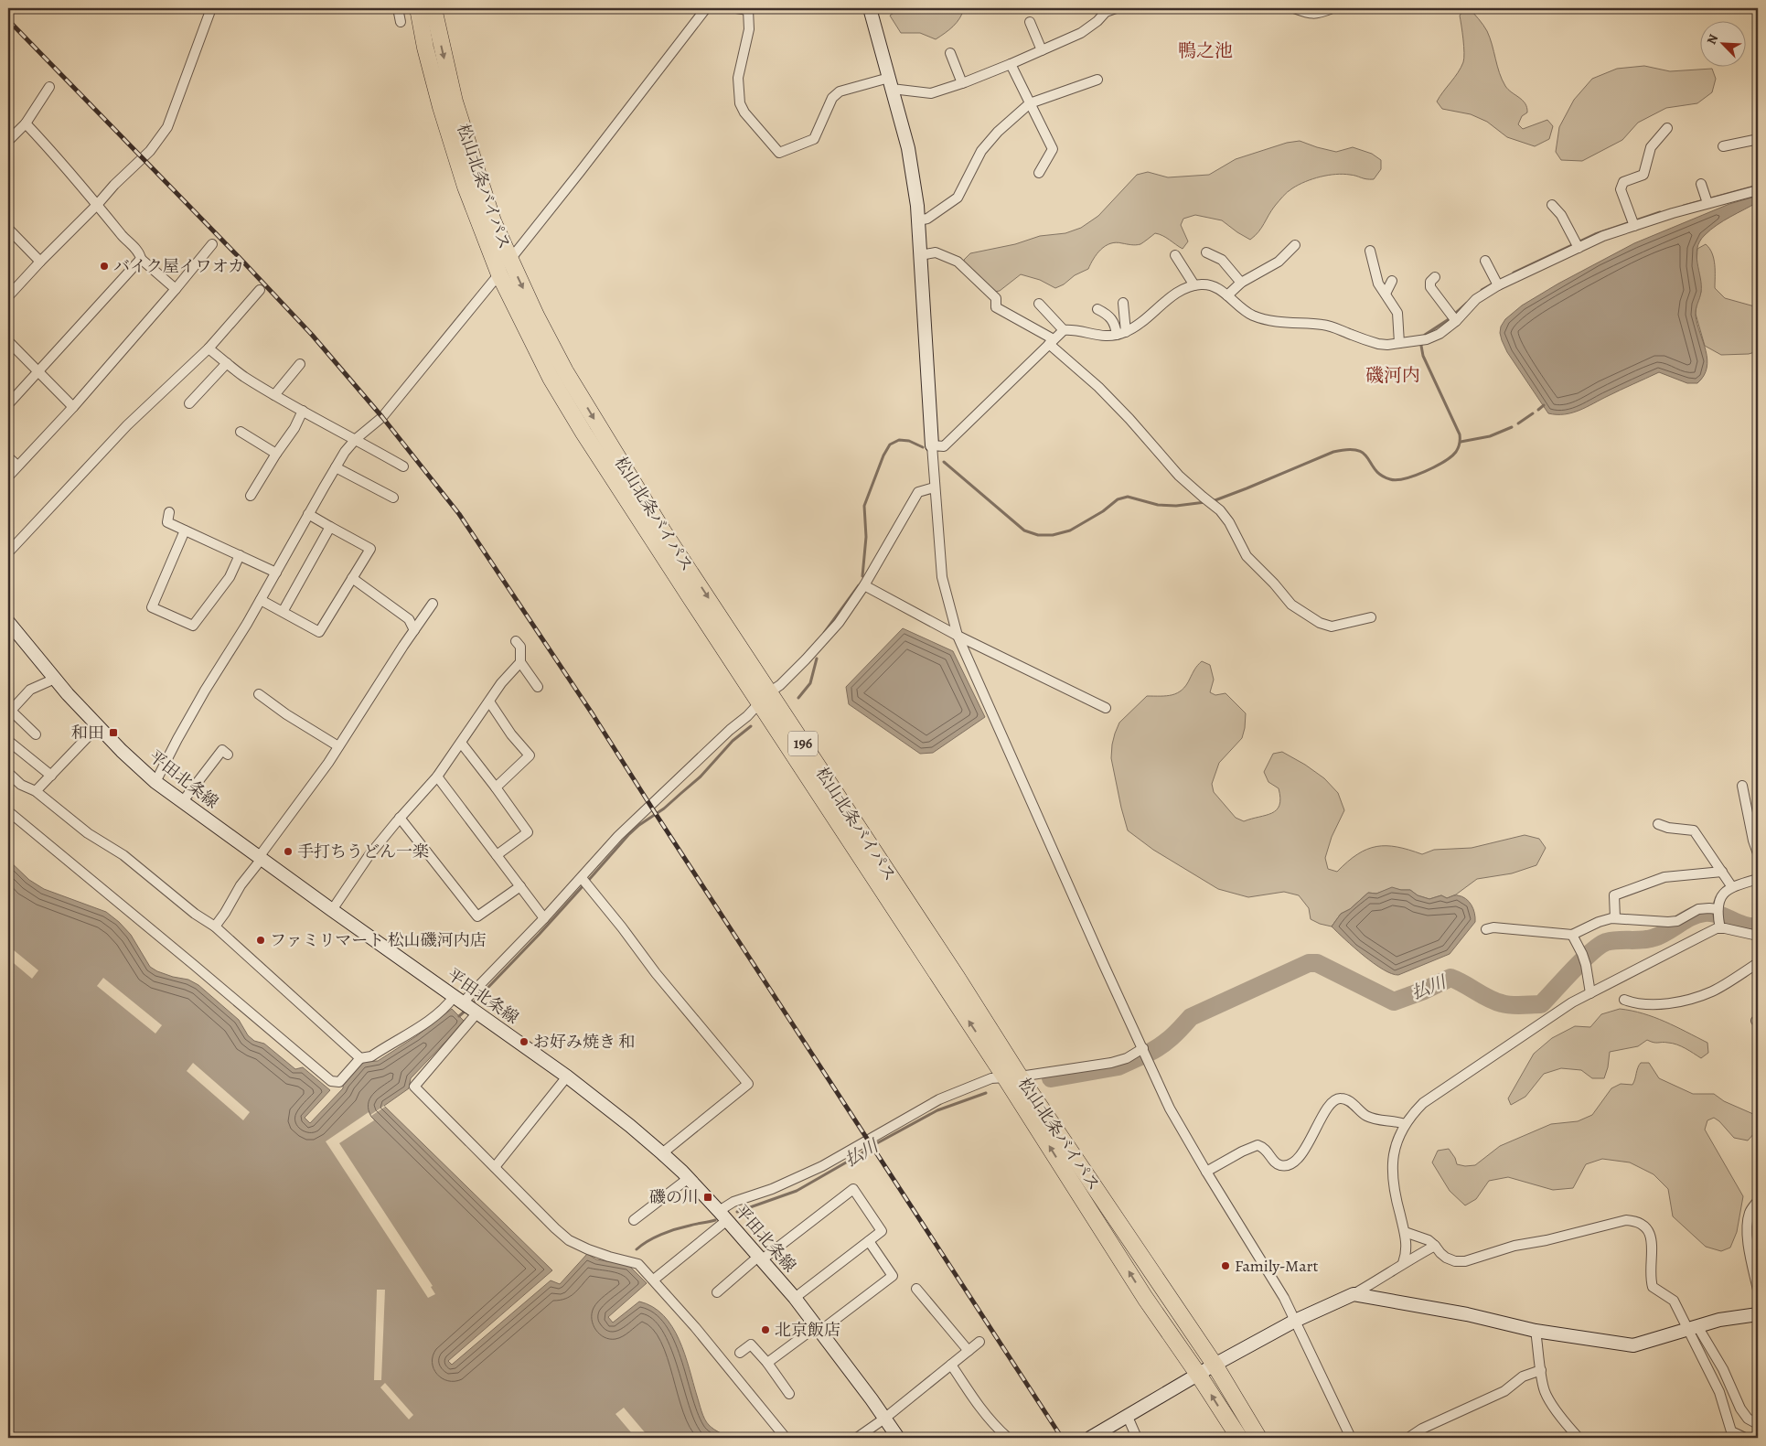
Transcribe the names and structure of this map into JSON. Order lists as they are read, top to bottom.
{
  "streets": {
    "highway": ["松山北条バイパス", "196"],
    "main road": ["平田北条線"]
  },
  "districts": ["鴨之池", "磯河内"],
  "water": ["払川"],
  "places": {
    "other": [
      "バイク屋イワオカ",
      "手打ちうどん一楽",
      "ファミリマート 松山磯河内店",
      "お好み焼き 和",
      "Family-Mart",
      "北京飯店"
    ],
    "transit": ["和田", "磯の川"]
  },
  "north": "top left"
}
